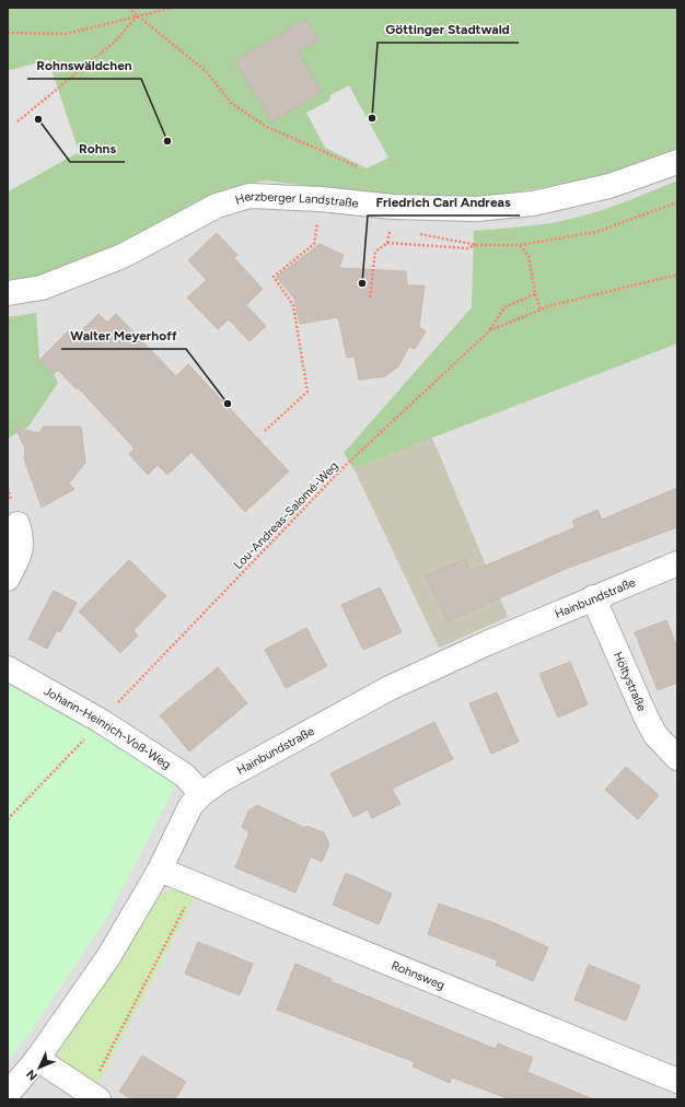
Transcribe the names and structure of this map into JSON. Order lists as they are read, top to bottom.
{
  "streets": {
    "street": [
      "Herzberger Landstraße",
      "Hainbundstraße",
      "Höltystraße",
      "Johann-Heinrich-Voß-Weg",
      "Rohnsweg"
    ],
    "path": ["Lou-Andreas-Salomé-Weg"]
  },
  "crossings": [
    ["Lou-Andreas-Salomé-Weg", "Johann-Heinrich-Voß-Weg"],
    ["Hainbundstraße", "Höltystraße"],
    ["Hainbundstraße", "Johann-Heinrich-Voß-Weg"],
    ["Hainbundstraße", "Rohnsweg"]
  ],
  "places": [
    "Göttinger Stadtwald",
    "Rohns",
    "Rohnswäldchen",
    "Friedrich Carl Andreas",
    "Walter Meyerhoff"
  ],
  "north": "bottom left"
}
